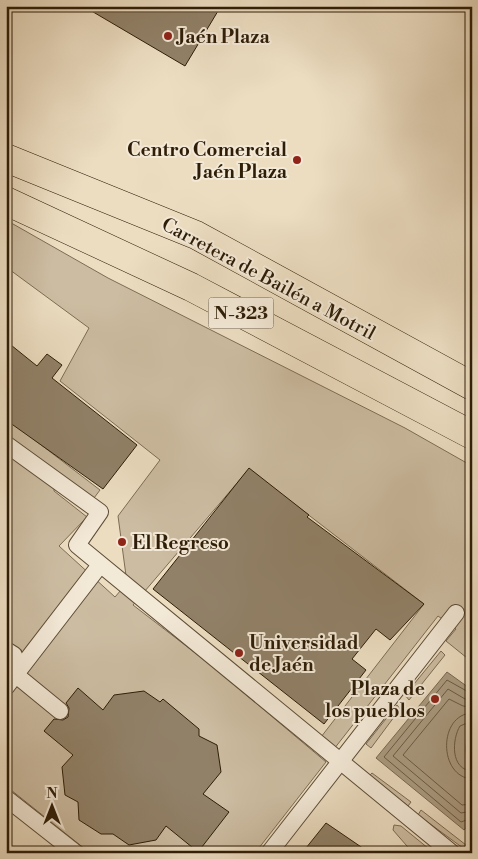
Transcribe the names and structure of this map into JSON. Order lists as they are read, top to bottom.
{
  "streets": {
    "main road": ["Carretera de Bailén a Motril", "N-323"]
  },
  "places": [
    "Jaén Plaza",
    "Centro Comercial Jaén Plaza",
    "El Regreso",
    "Universidad de Jaén",
    "Plaza de los pueblos"
  ],
  "north": "top"
}
